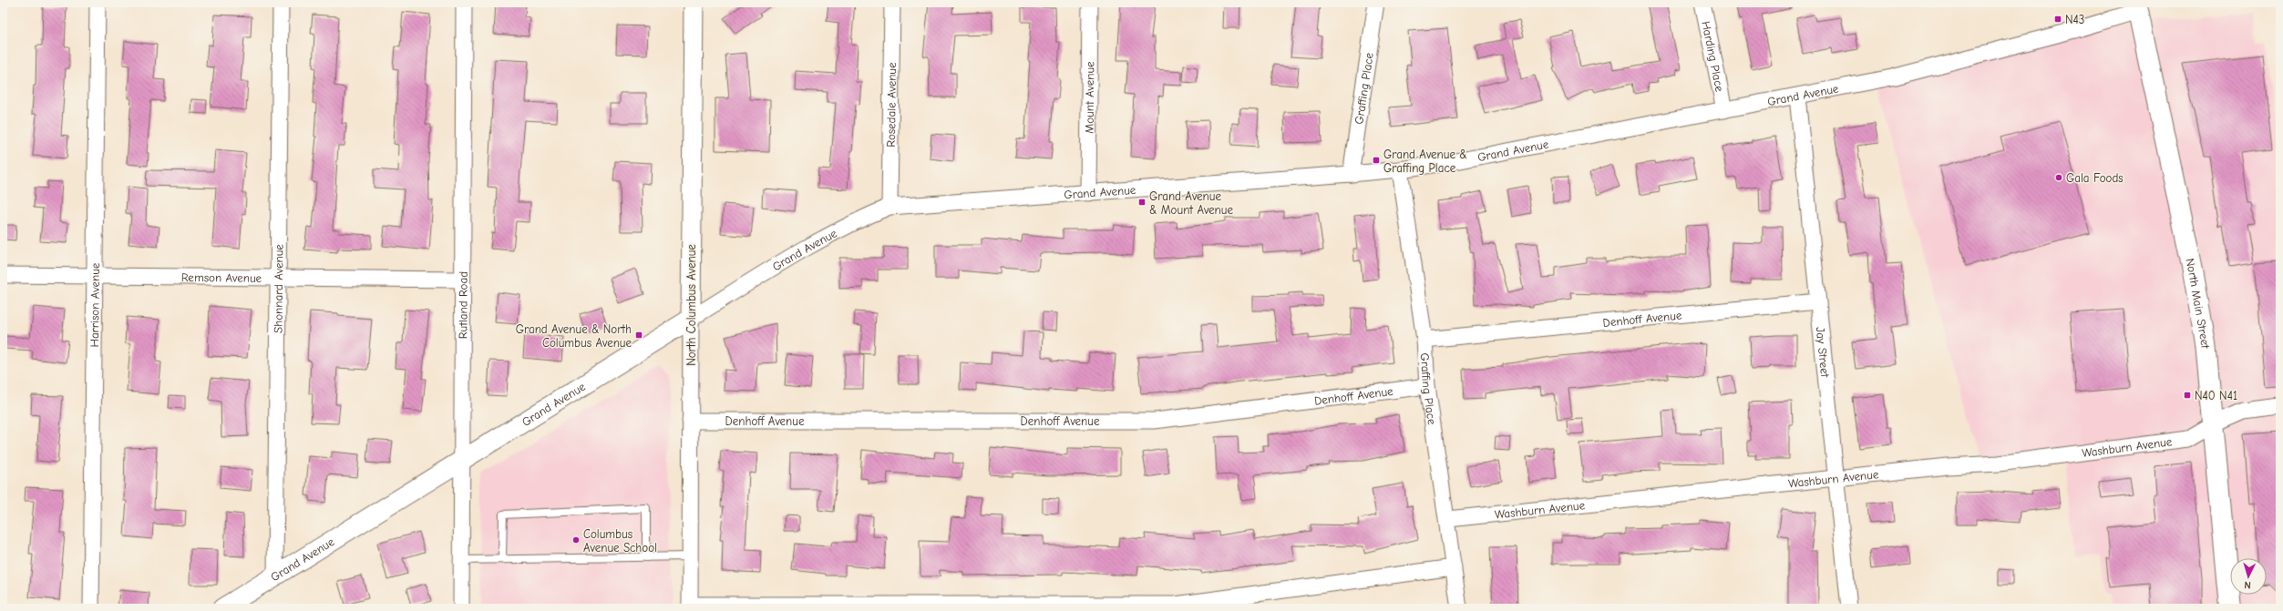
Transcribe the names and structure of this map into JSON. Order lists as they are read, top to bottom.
{
  "streets": {
    "main road": ["North Main Street"],
    "street": [
      "Harding Place",
      "Graffing Place",
      "Grand Avenue",
      "Mount Avenue",
      "Rosedale Avenue",
      "Remson Avenue",
      "Shonnard Avenue",
      "Harrison Avenue",
      "Rutland Road",
      "North Columbus Avenue",
      "Denhoff Avenue",
      "Jay Street",
      "Washburn Avenue"
    ]
  },
  "crossings": [
    ["Harding Place", "Grand Avenue"],
    ["Graffing Place", "Grand Avenue"],
    ["Graffing Place", "Denhoff Avenue"],
    ["Graffing Place", "Washburn Avenue"],
    ["Grand Avenue", "Mount Avenue"],
    ["Grand Avenue", "Rosedale Avenue"],
    ["Grand Avenue", "Shonnard Avenue"],
    ["Grand Avenue", "North Main Street"],
    ["Grand Avenue", "Rutland Road"],
    ["Grand Avenue", "North Columbus Avenue"],
    ["Grand Avenue", "Jay Street"],
    ["Remson Avenue", "Shonnard Avenue"],
    ["Remson Avenue", "Harrison Avenue"],
    ["Remson Avenue", "Rutland Road"],
    ["North Main Street", "Washburn Avenue"],
    ["North Columbus Avenue", "Denhoff Avenue"],
    ["Denhoff Avenue", "Jay Street"],
    ["Jay Street", "Washburn Avenue"]
  ],
  "places": {
    "transit": [
      "N43",
      "Grand Avenue & Graffing Place",
      "Grand Avenue & Mount Avenue",
      "Grand Avenue & North Columbus Avenue",
      "N40 N41"
    ],
    "other": ["Gala Foods", "Columbus Avenue School"]
  },
  "north": "bottom"
}
